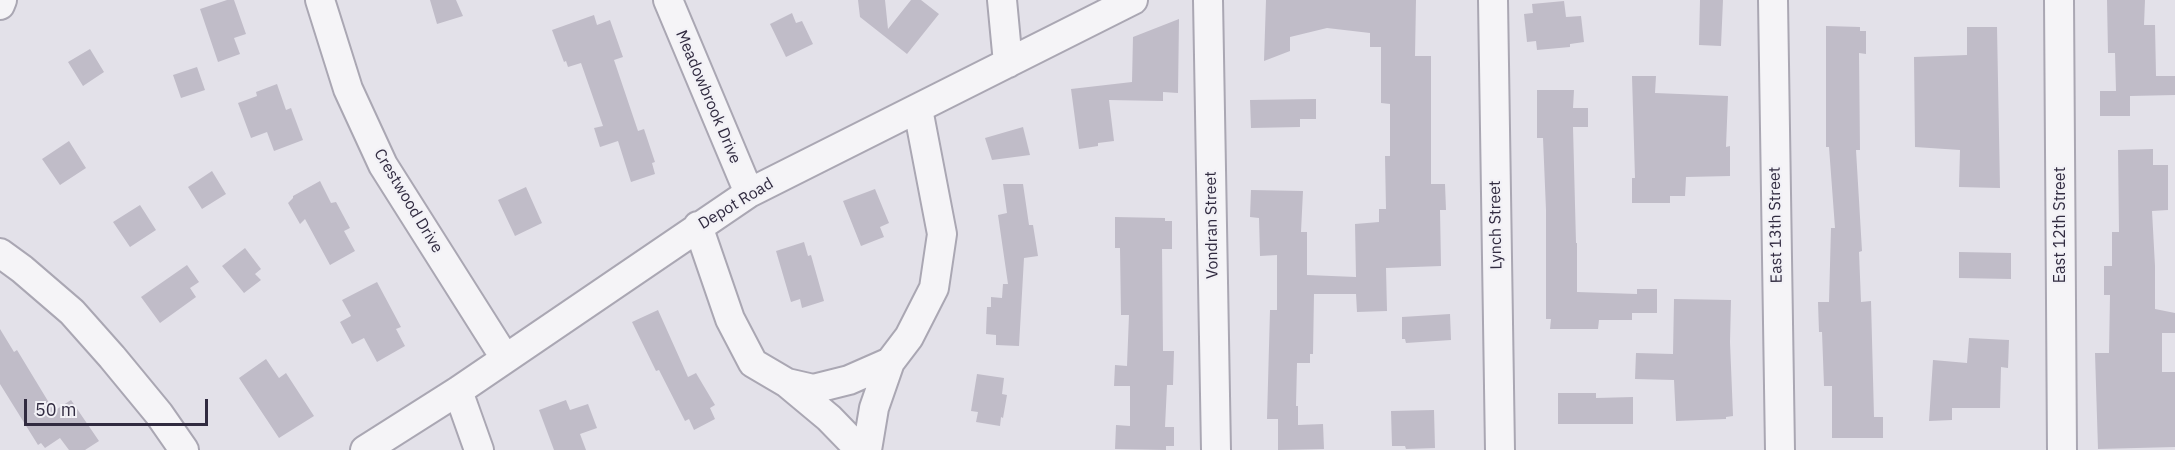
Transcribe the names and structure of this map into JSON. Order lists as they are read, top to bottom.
{
  "streets": {
    "street": [
      "Meadowbrook Drive",
      "Crestwood Drive",
      "Depot Road",
      "Vondran Street",
      "Lynch Street",
      "East 13th Street",
      "East 12th Street"
    ]
  },
  "crossings": [
    ["Meadowbrook Drive", "Depot Road"],
    ["Crestwood Drive", "Depot Road"]
  ],
  "scale_bar": "50 m"
}
